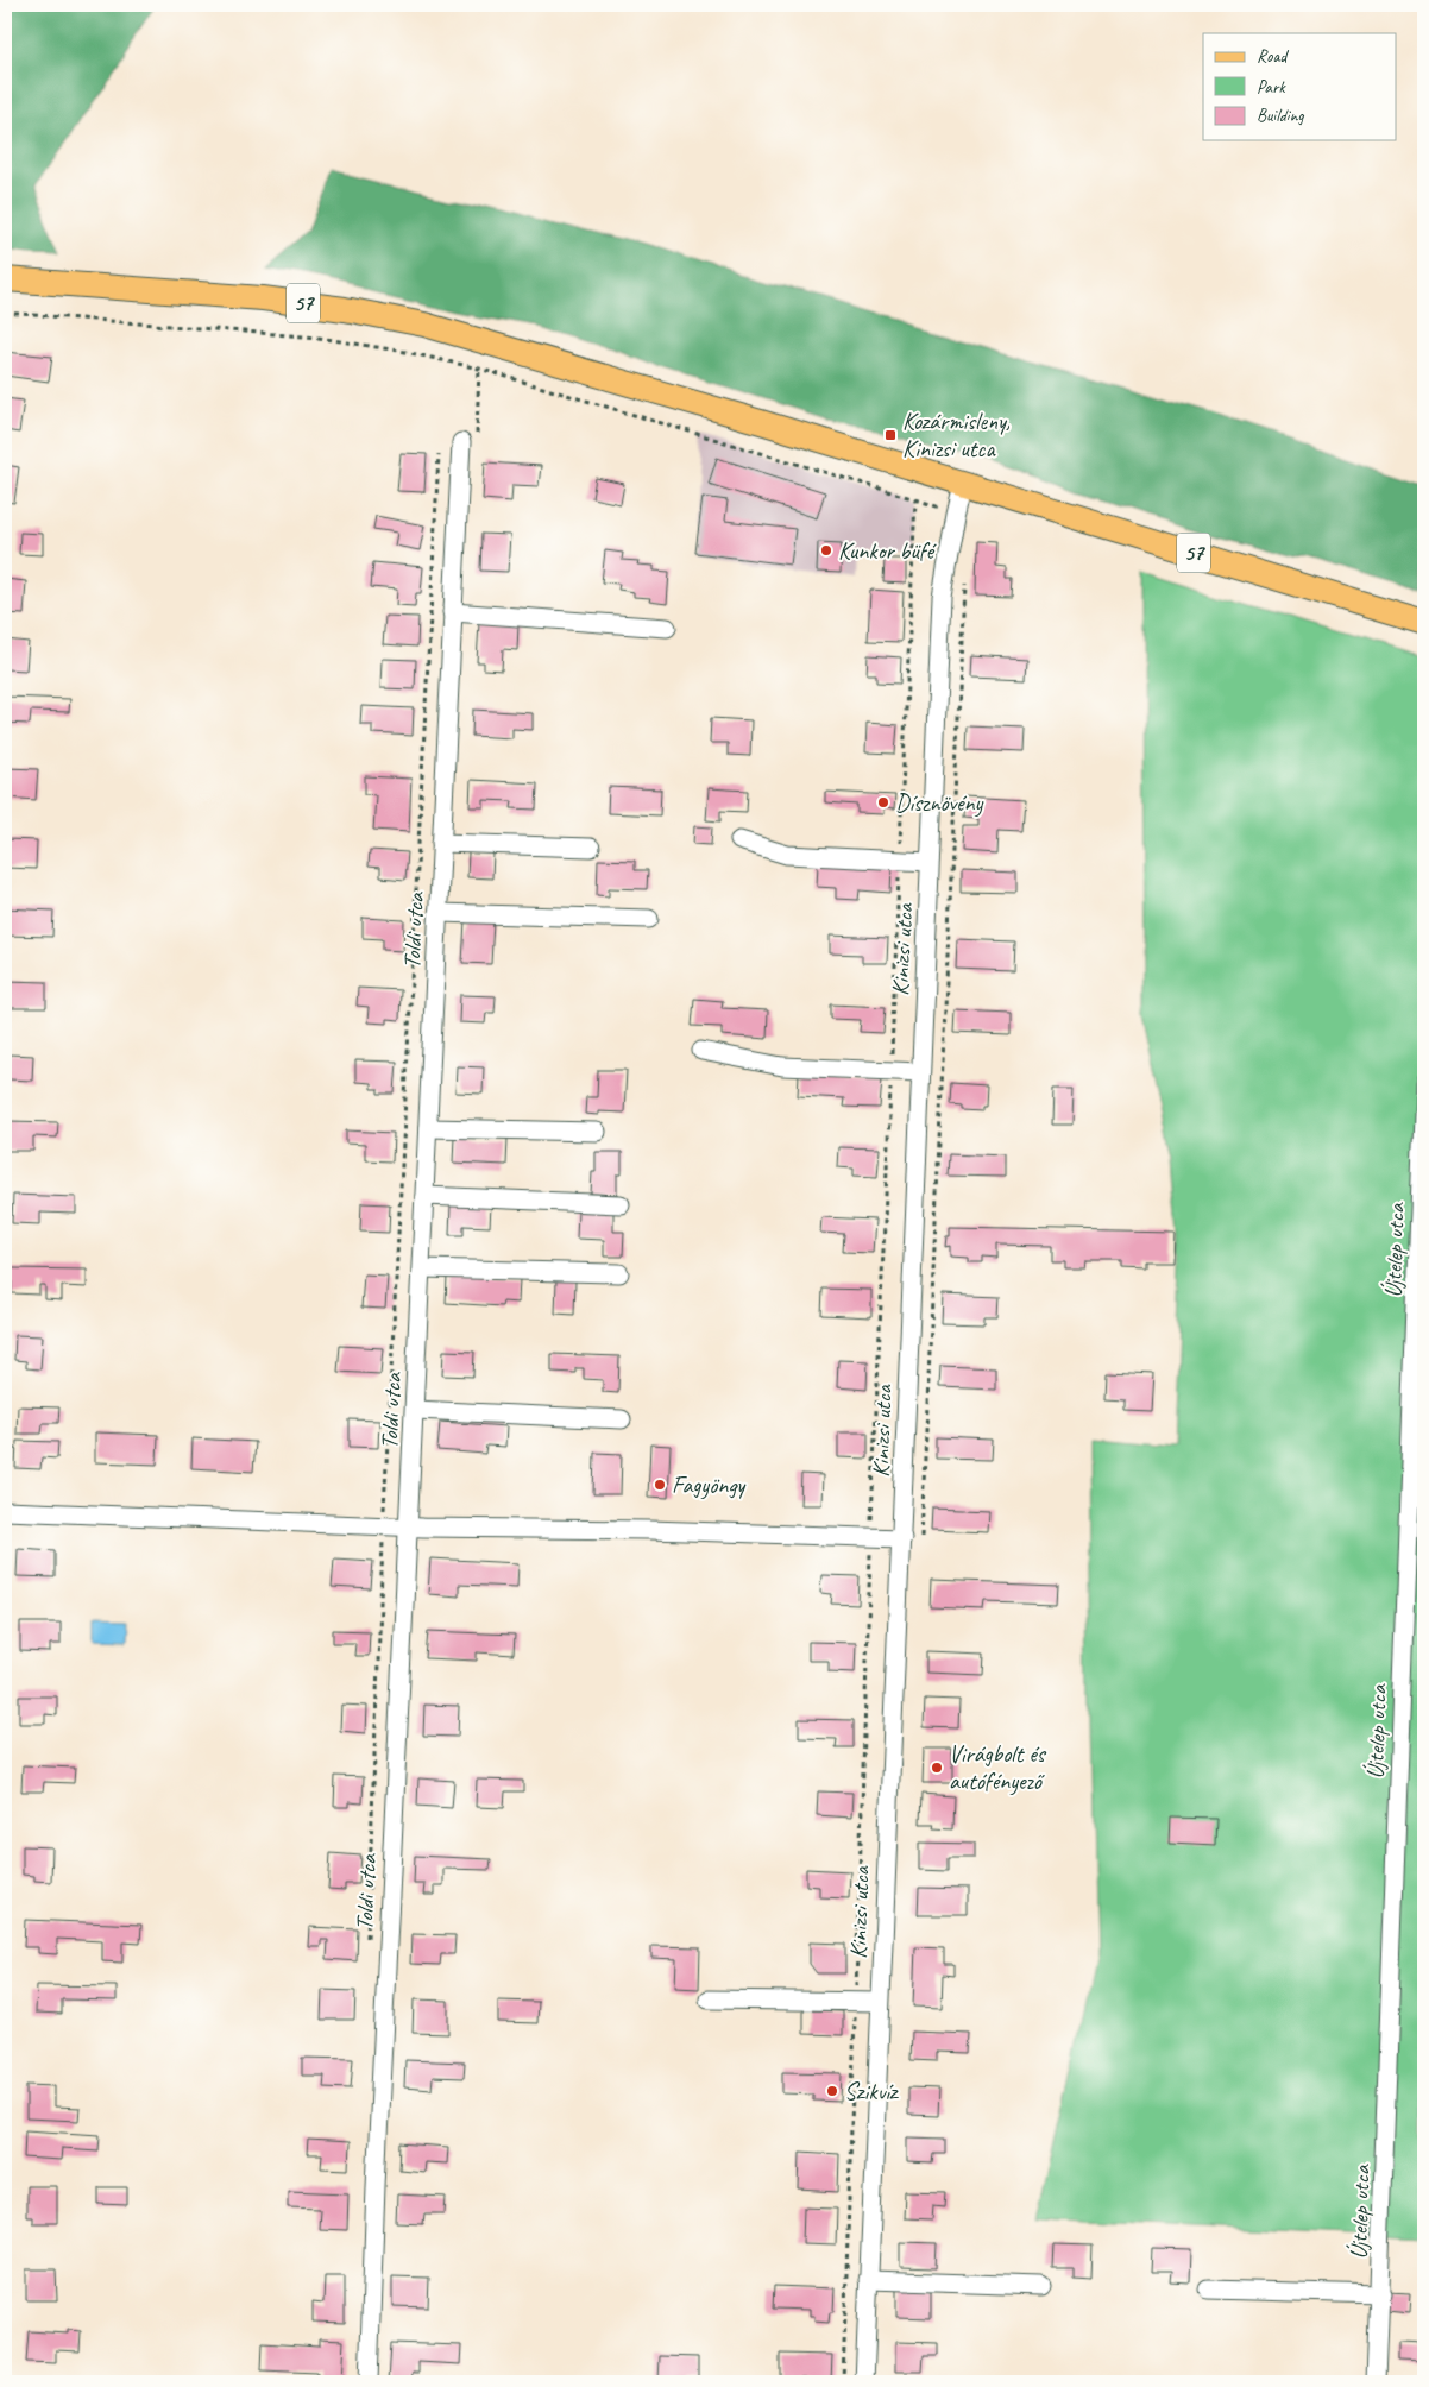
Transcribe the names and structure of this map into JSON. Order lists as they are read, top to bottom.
{
  "streets": {
    "main road": ["57"],
    "street": ["Toldi utca", "Kinizsi utca", "Újtelep utca"]
  },
  "crossings": [
    ["57", "Kinizsi utca"]
  ],
  "places": {
    "transit": ["Kozármisleny, Kinizsi utca"],
    "other": [
      "Kunkor büfé",
      "Dísznövény",
      "Fagyöngy",
      "Virágbolt és autófényező",
      "Szikvíz"
    ]
  },
  "legend": ["Road", "Park", "Building"]
}
